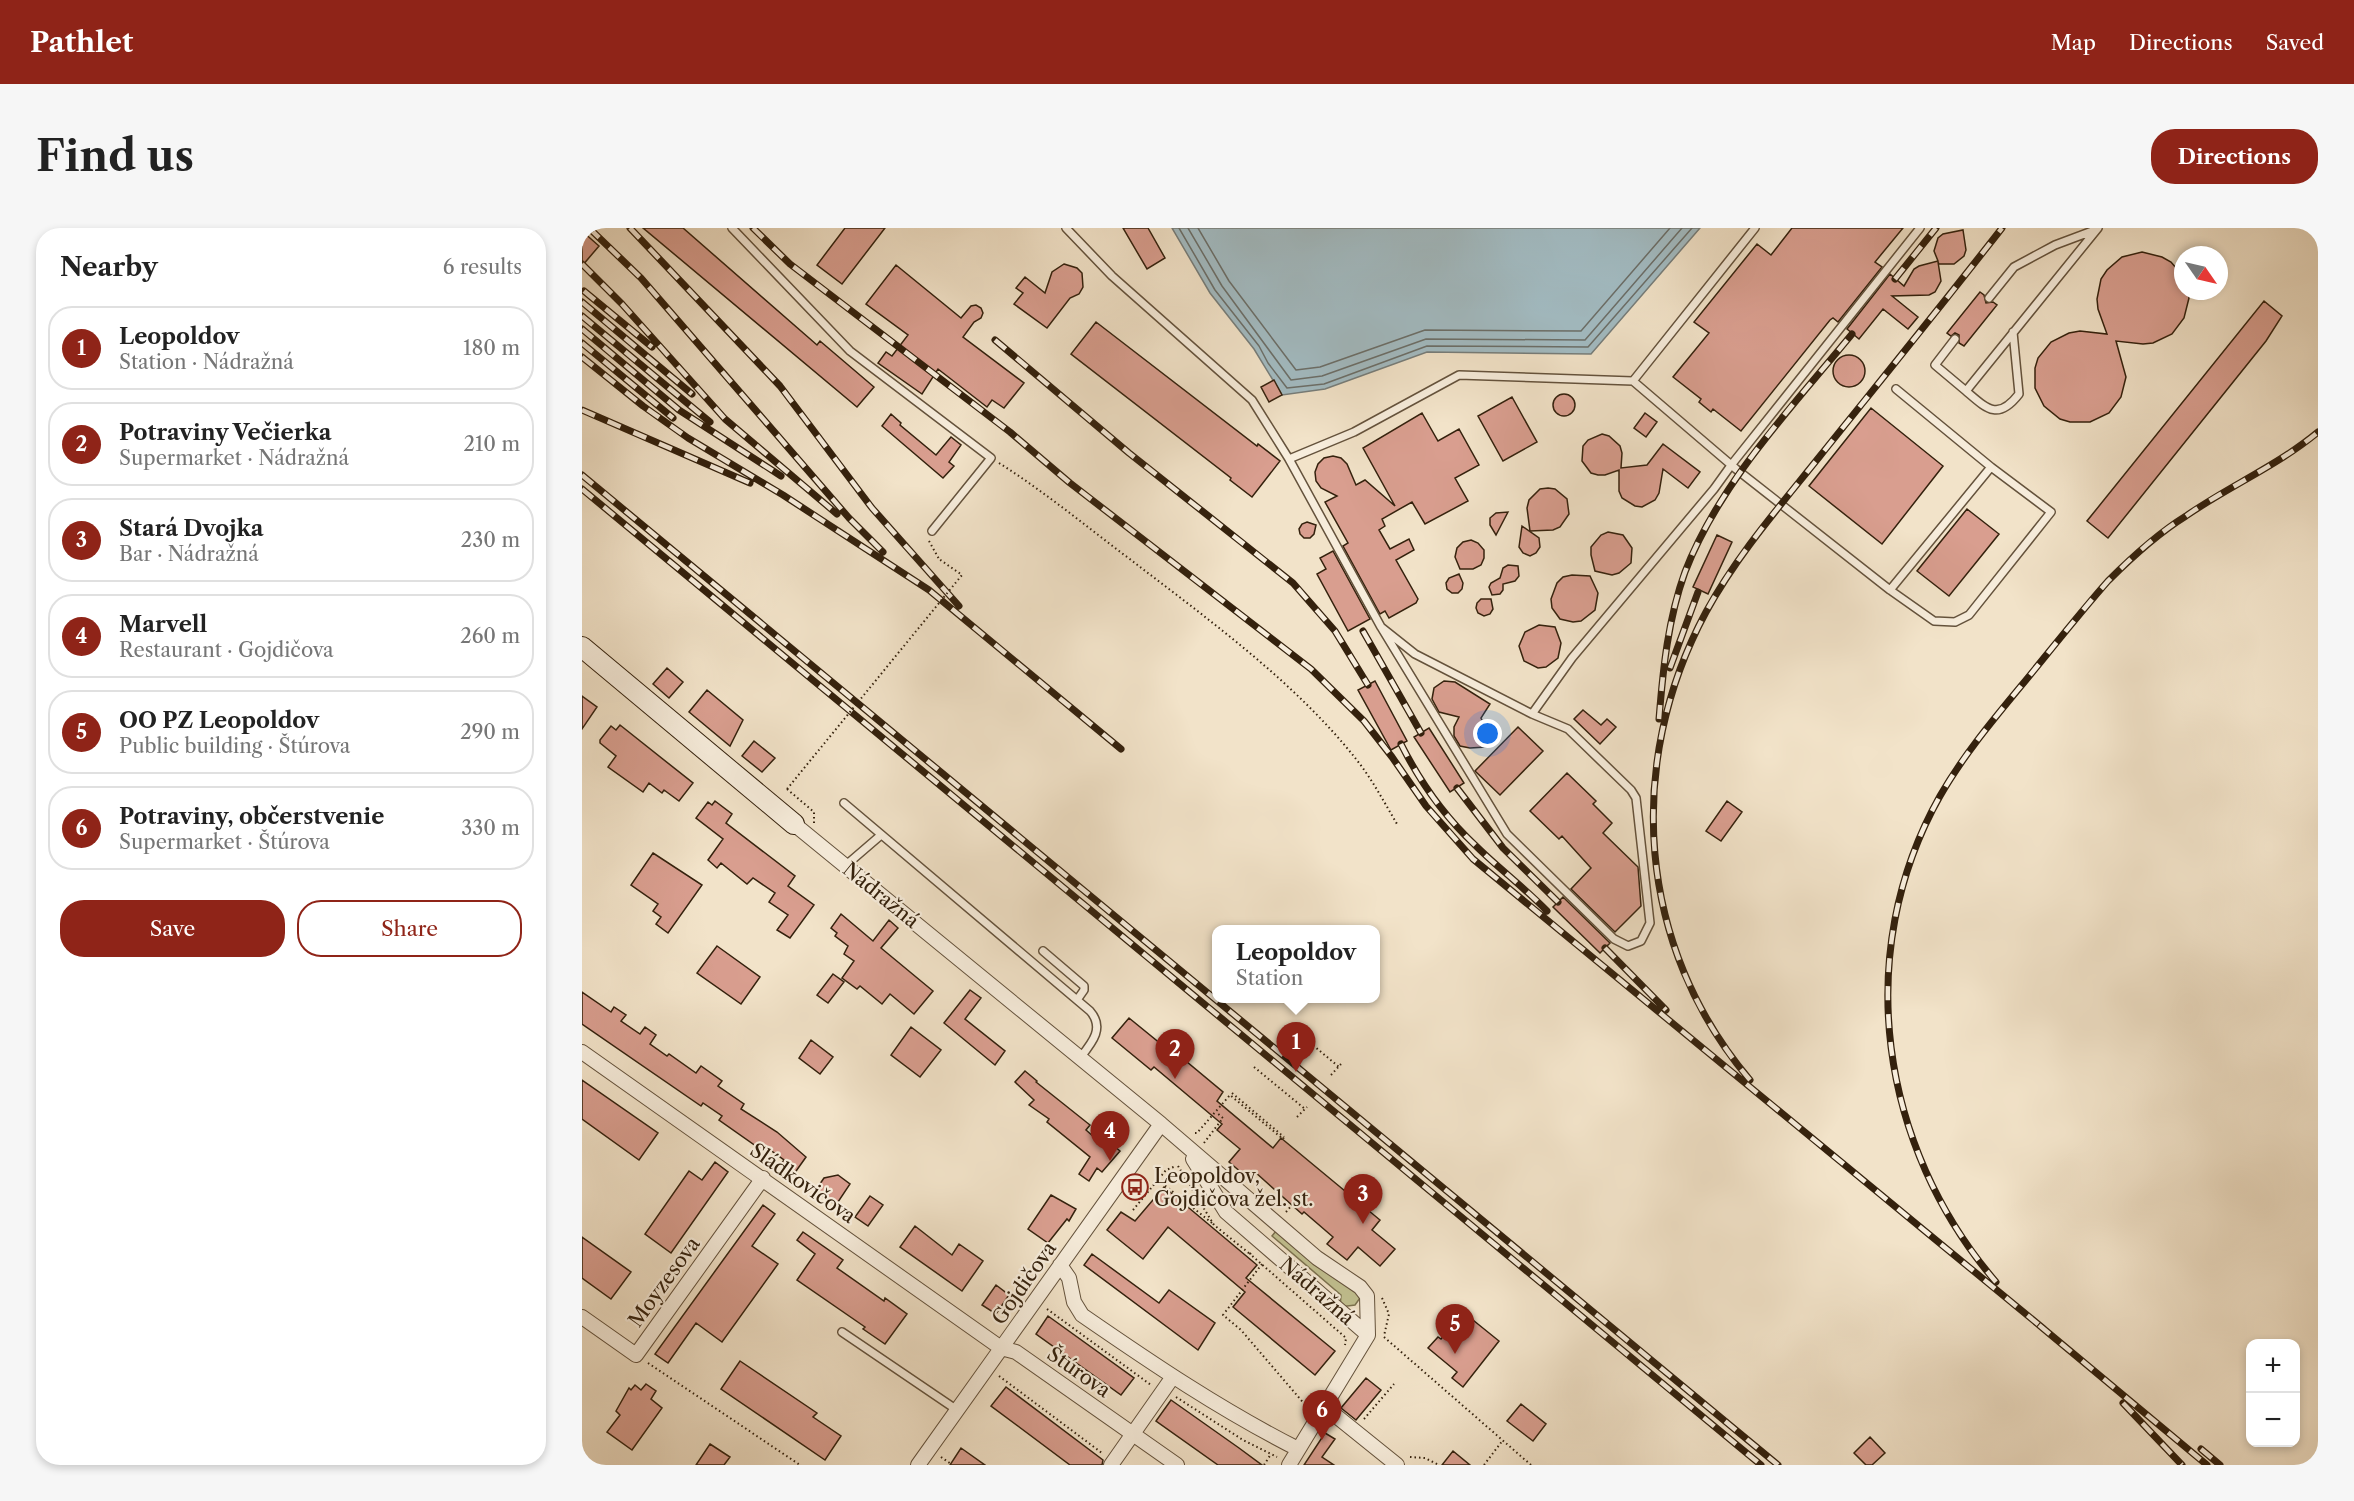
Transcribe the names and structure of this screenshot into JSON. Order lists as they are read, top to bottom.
{
  "streets": {
    "street": [
      "Nádražná",
      "Sládkovičova",
      "Moyzesova",
      "Gojdičova",
      "Štúrova"
    ]
  },
  "crossings": [
    ["Nádražná", "Gojdičova"],
    ["Sládkovičova", "Moyzesova"],
    ["Sládkovičova", "Gojdičova"],
    ["Sládkovičova", "Štúrova"],
    ["Gojdičova", "Štúrova"]
  ],
  "places": {
    "bus stop": ["Leopoldov, Gojdičova žel. st."]
  },
  "north": "bottom right",
  "page": {
    "header": "Pathlet",
    "nav": ["Map", "Directions", "Saved"],
    "buttons": [
      "Directions",
      ["Save", "Share"]
    ],
    "title": "Find us",
    "heading": ["Nearby", "6 results"],
    "list": [
      {
        "mark": "1",
        "name": "Leopoldov",
        "note": "Station · Nádražná",
        "value": "180 m"
      },
      {
        "mark": "2",
        "name": "Potraviny Večierka",
        "note": "Supermarket · Nádražná",
        "value": "210 m"
      },
      {
        "mark": "3",
        "name": "Stará Dvojka",
        "note": "Bar · Nádražná",
        "value": "230 m"
      },
      {
        "mark": "4",
        "name": "Marvell",
        "note": "Restaurant · Gojdičova",
        "value": "260 m"
      },
      {
        "mark": "5",
        "name": "OO PZ Leopoldov",
        "note": "Public building · Štúrova",
        "value": "290 m"
      },
      {
        "mark": "6",
        "name": "Potraviny, občerstvenie",
        "note": "Supermarket · Štúrova",
        "value": "330 m"
      }
    ],
    "popup": ["Leopoldov", "Station"],
    "pins": [
      "1",
      "2",
      "4",
      "3",
      "5",
      "6"
    ],
    "map_buttons": ["+", "−"]
  }
}
